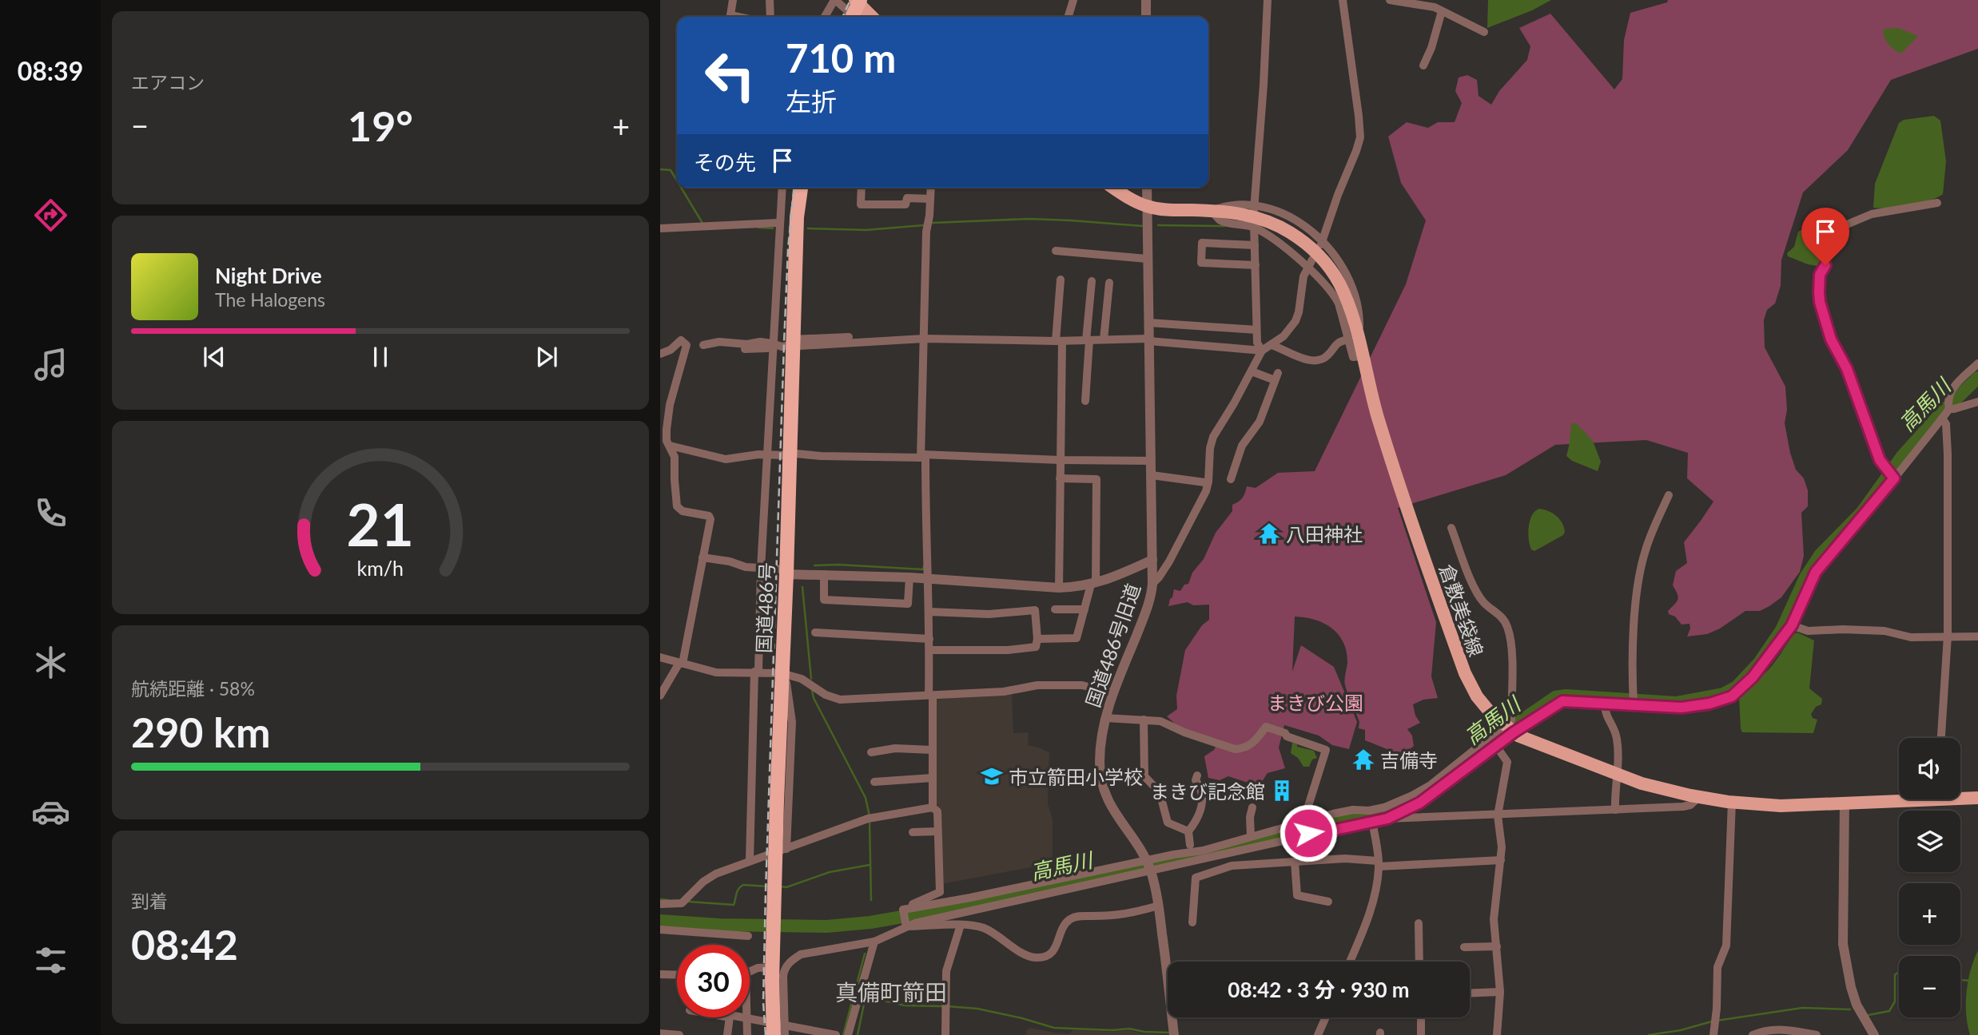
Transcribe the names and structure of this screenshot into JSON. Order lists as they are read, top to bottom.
{
  "streets": {
    "highway": ["国道486号"],
    "main road": ["倉敷美袋線"],
    "street": ["国道486号旧道"]
  },
  "crossings": [
    ["倉敷美袋線", "国道486号旧道"]
  ],
  "districts": ["真備町箭田"],
  "water": ["高馬川"],
  "parks": ["まきび公園"],
  "places": {
    "temple": ["八田神社", "吉備寺"],
    "school or university": ["市立箭田小学校"],
    "building": ["まきび記念館"]
  },
  "page": {
    "tabs": "08:39",
    "tile": [
      "エアコン",
      ["航続距離 · 58%", "290 km"],
      ["到着", "08:42"]
    ],
    "turn": ["710 m", "左折"],
    "heat": ["−", "19°", "+"],
    "then": "その先",
    "song": ["Night Drive", "The Halogens"],
    "map_buttons": ["+", "−"],
    "limit": "30",
    "trip": "08:42 · 3 分 · 930 m",
    "gauge": ["21", "km/h"]
  }
}
